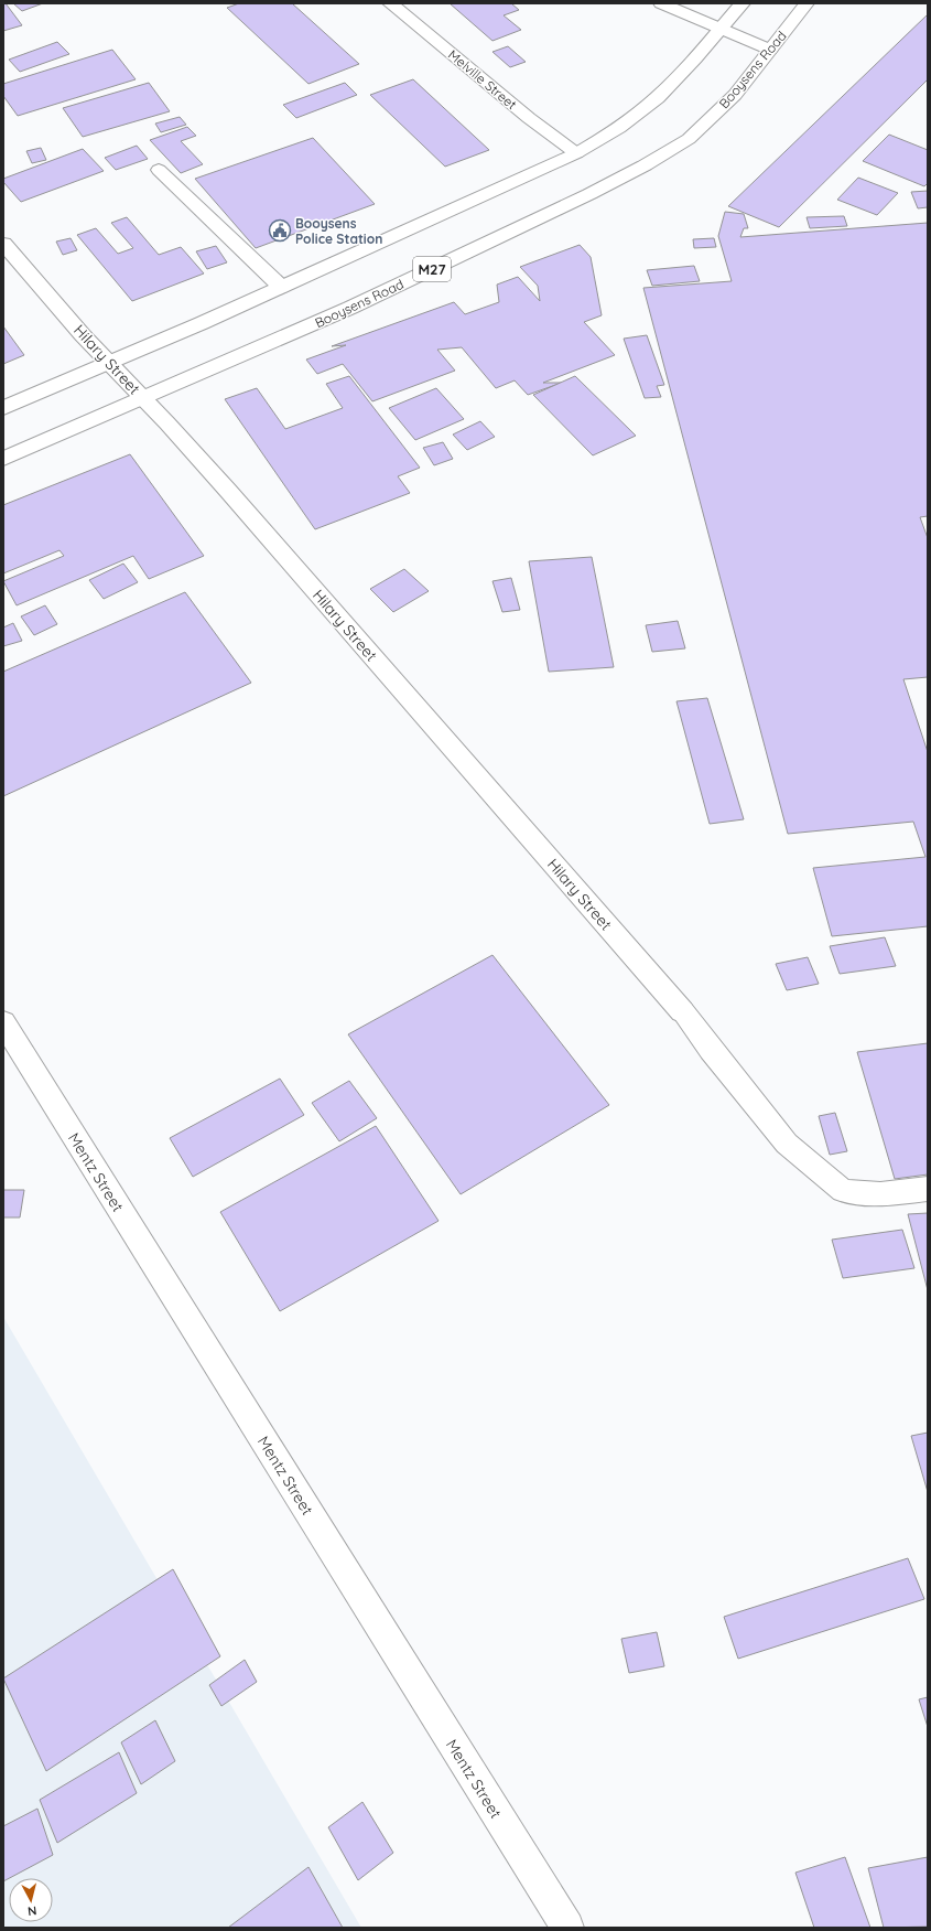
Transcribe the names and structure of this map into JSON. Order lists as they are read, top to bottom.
{
  "streets": {
    "street": [
      "Booysens Road",
      "Melville Street",
      "M27",
      "Hilary Street",
      "Mentz Street"
    ]
  },
  "crossings": [
    ["Booysens Road", "Hilary Street"]
  ],
  "places": {
    "public building": ["Booysens Police Station"]
  },
  "north": "bottom"
}
